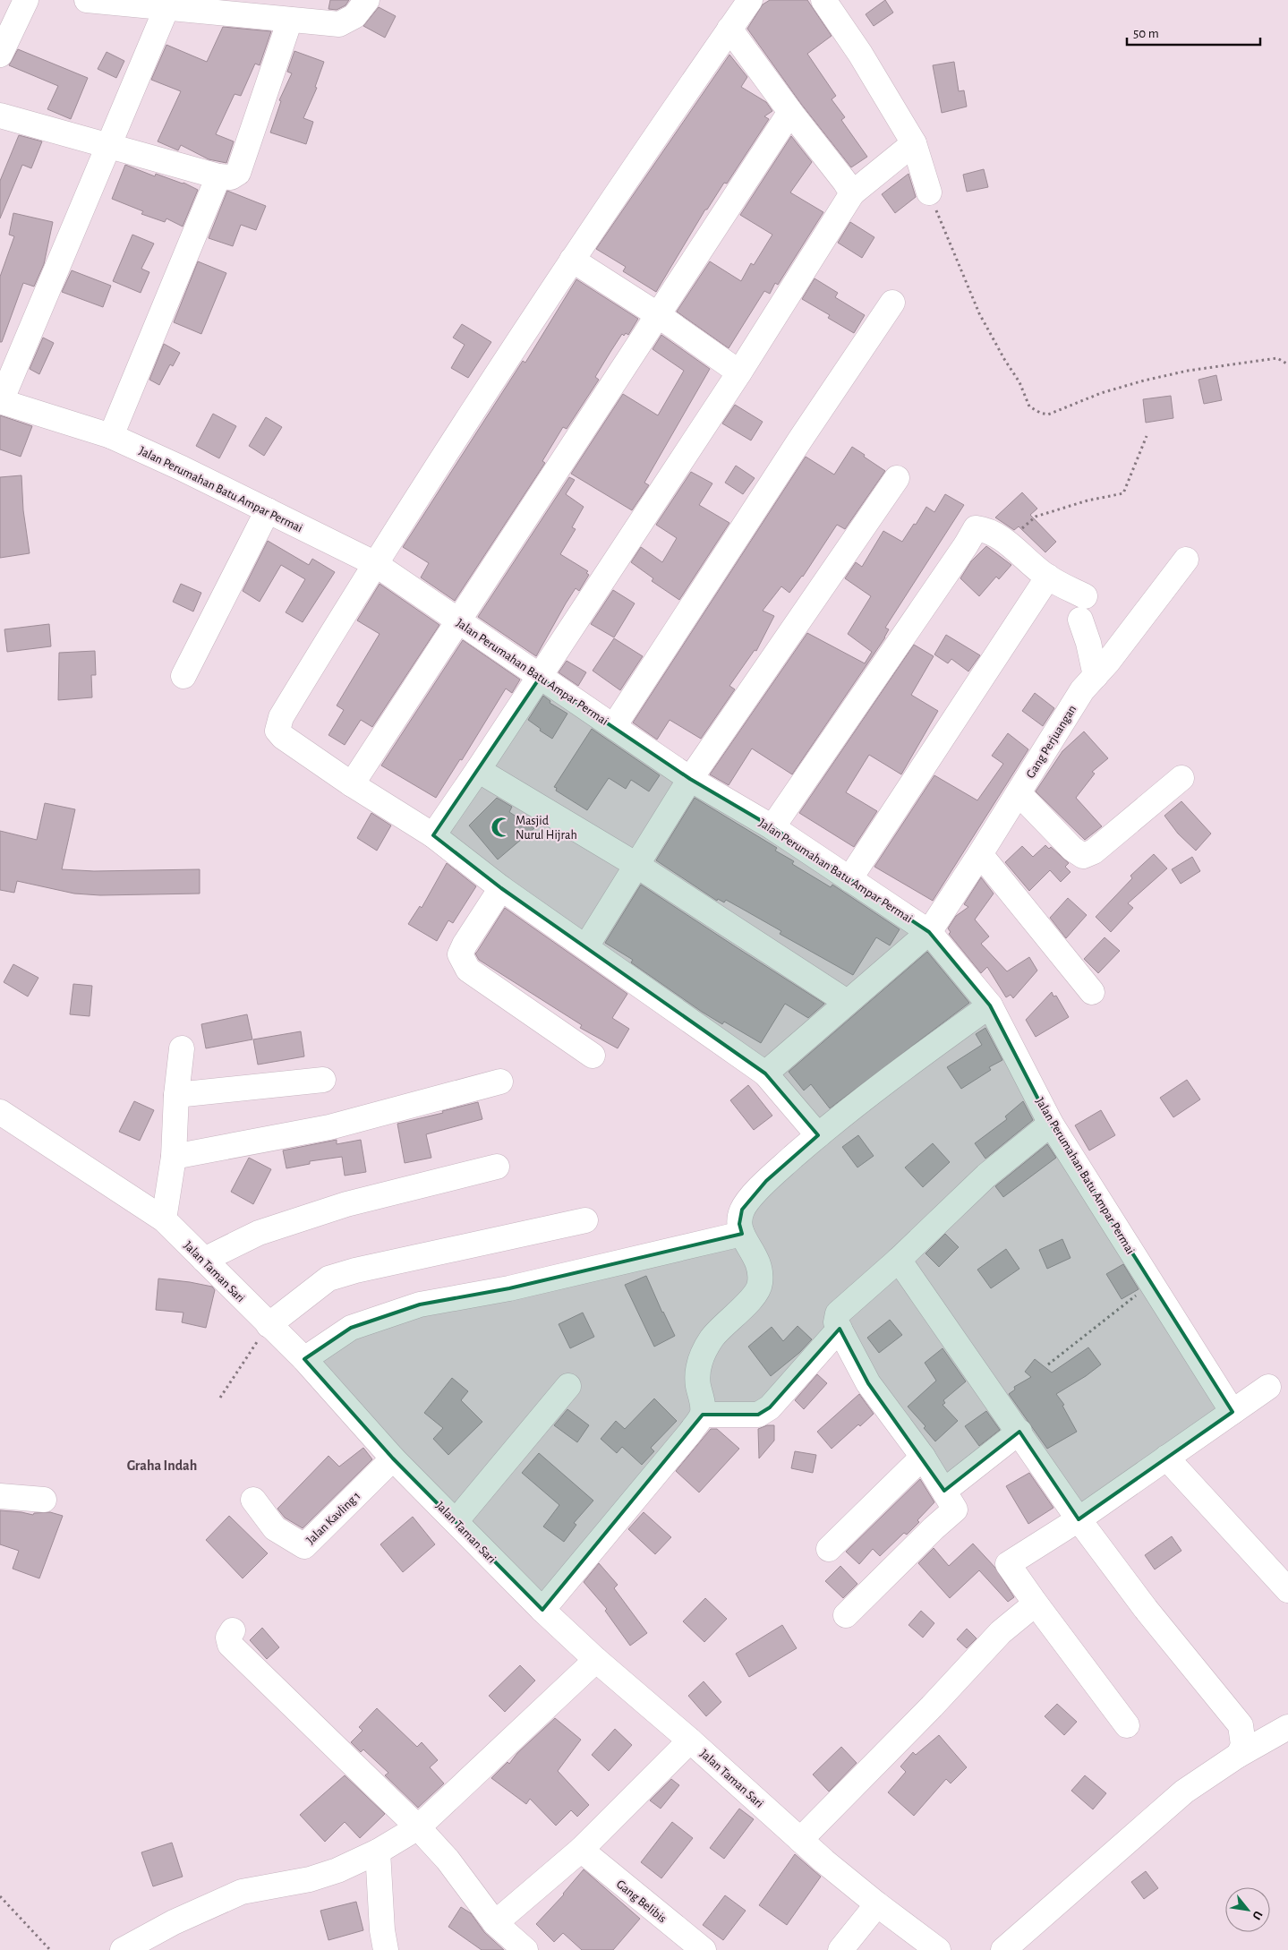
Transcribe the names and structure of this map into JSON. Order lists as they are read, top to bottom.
{
  "streets": {
    "street": [
      "Jalan Perumahan Batu Ampar Permai",
      "Gang Perjuangan",
      "Jalan Taman Sari",
      "Jalan Kavling 1",
      "Gang Belibis"
    ]
  },
  "crossings": [
    ["Jalan Perumahan Batu Ampar Permai", "Gang Perjuangan"],
    ["Jalan Taman Sari", "Jalan Kavling 1"]
  ],
  "districts": ["Graha Indah"],
  "places": {
    "mosque": ["Masjid Nurul Hijrah"]
  },
  "scale_bar": "50 m",
  "north": "bottom right"
}
